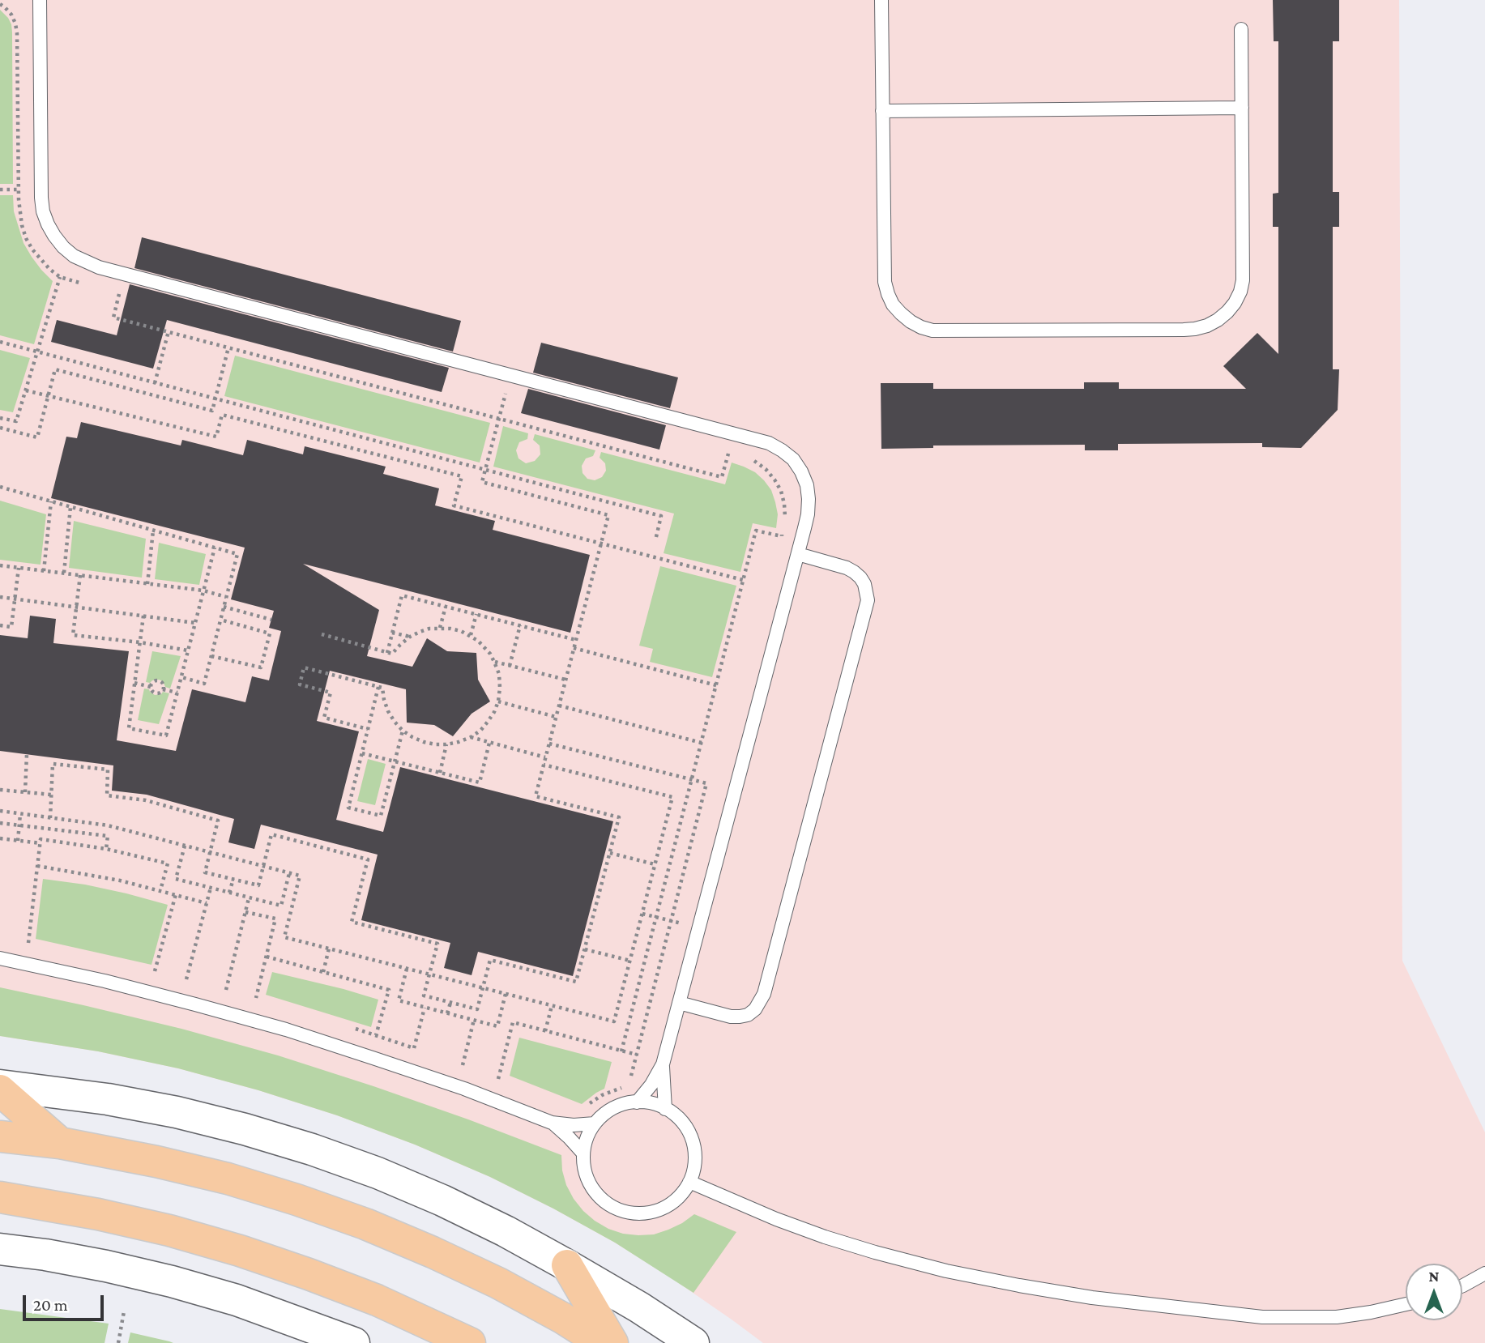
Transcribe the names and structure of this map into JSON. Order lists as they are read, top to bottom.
{
  "scale_bar": "20 m",
  "north": "top"
}
